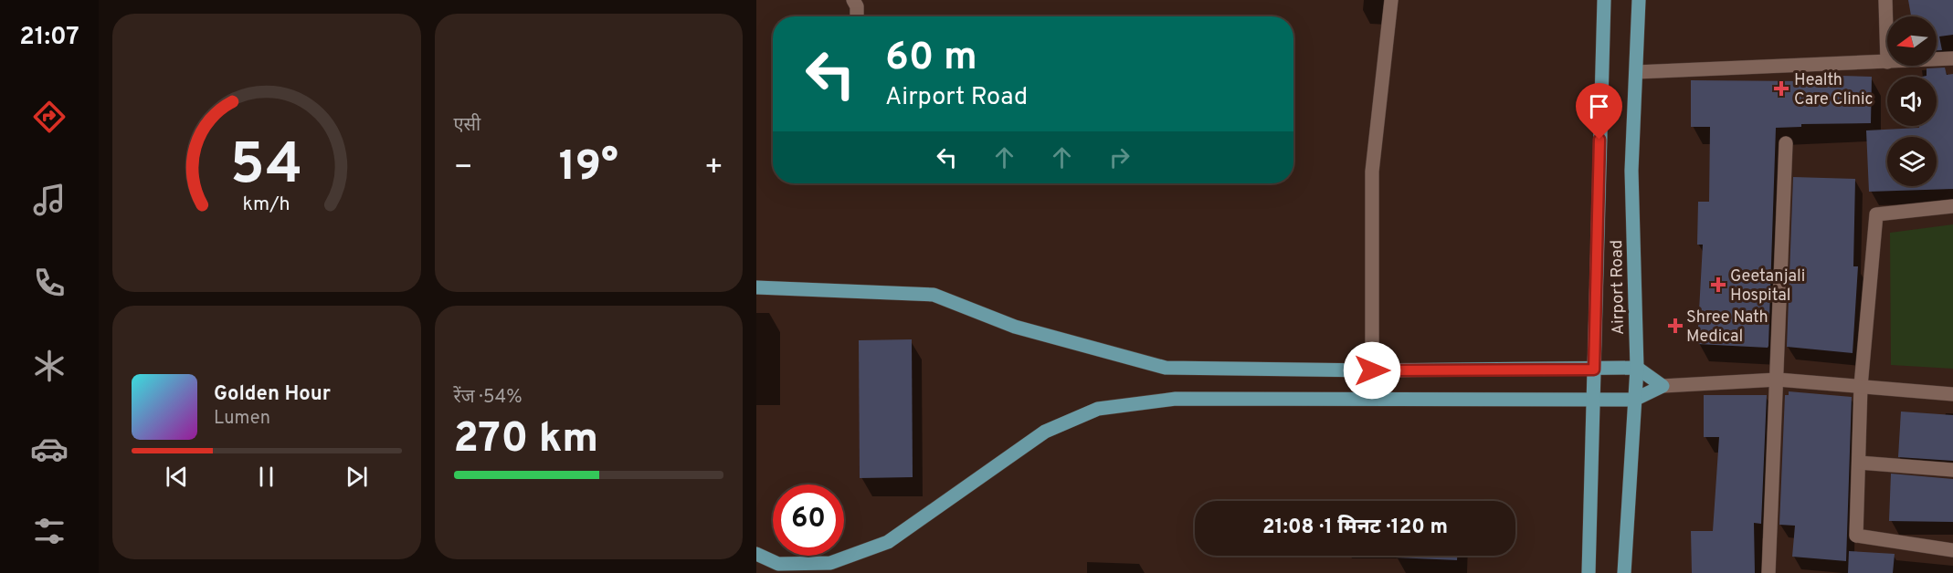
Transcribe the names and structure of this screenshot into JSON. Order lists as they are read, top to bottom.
{
  "streets": {
    "main road": ["Airport Road"]
  },
  "places": {
    "health": ["Health Care Clinic", "Geetanjali Hospital", "Shree Nath Medical"]
  },
  "north": "left",
  "page": {
    "tabs": "21:07",
    "tile": [
      "एसी",
      ["रेंज · 54%", "270 km"]
    ],
    "turn": ["60 m", "Airport Road"],
    "heat": ["−", "19°", "+"],
    "song": ["Golden Hour", "Lumen"],
    "limit": "60",
    "trip": "21:08 · 1 मिनट · 120 m",
    "gauge": ["54", "km/h"]
  }
}
